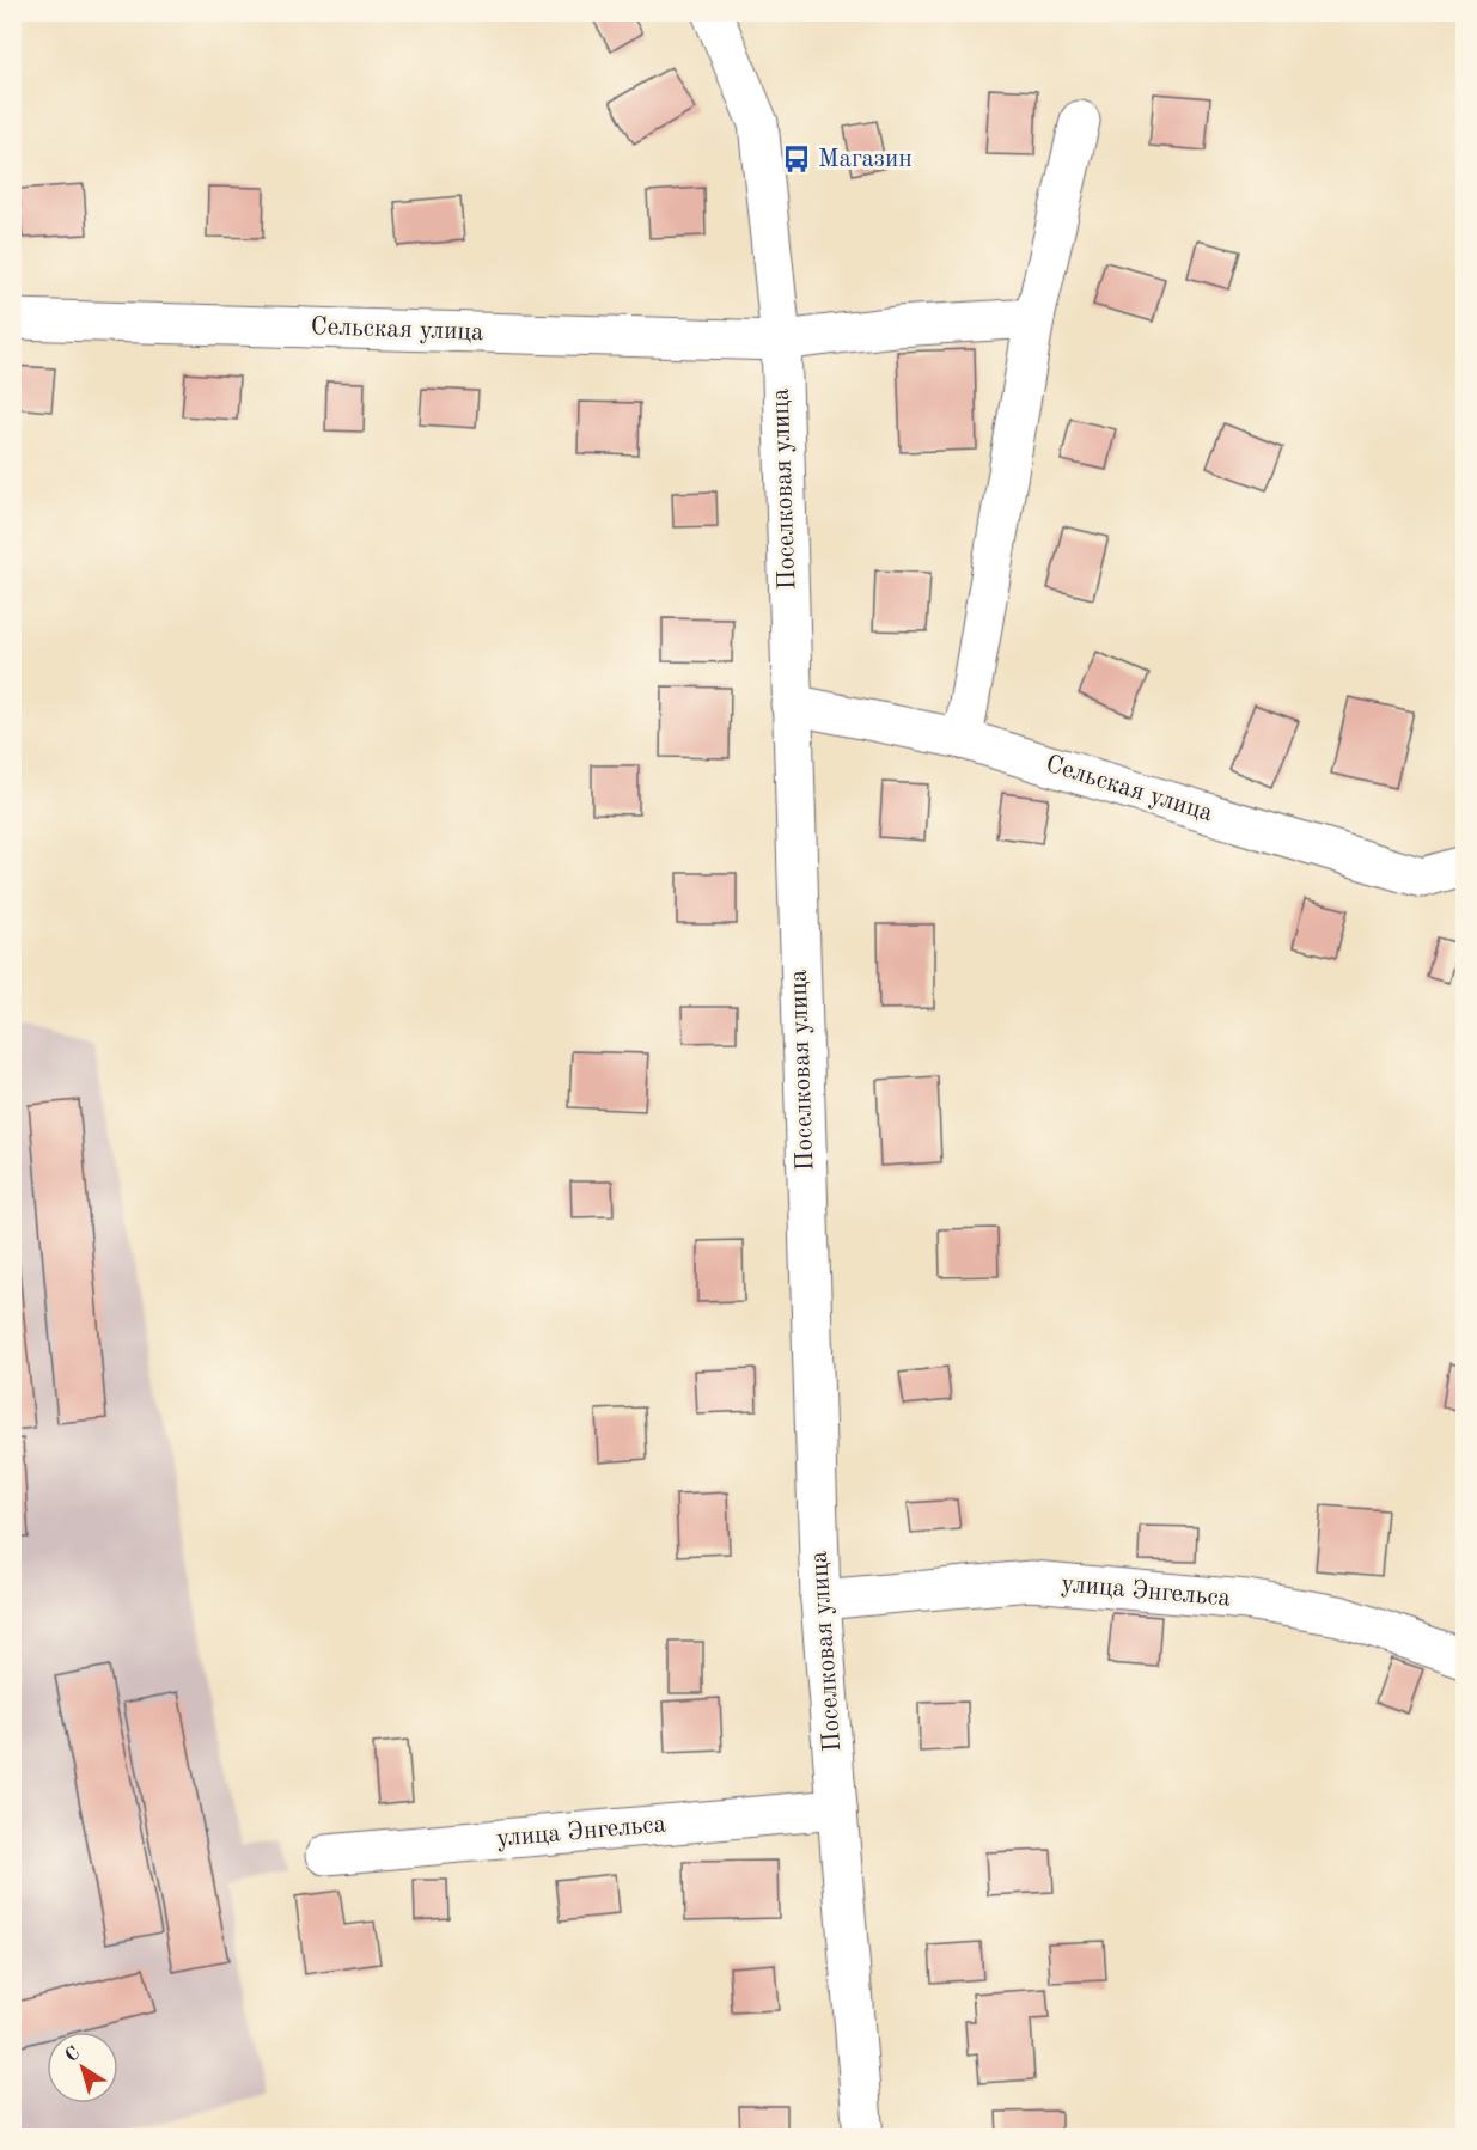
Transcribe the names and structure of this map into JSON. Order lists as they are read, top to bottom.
{
  "streets": {
    "street": ["Сельская улица", "Поселковая улица", "улица Энгельса"]
  },
  "crossings": [
    ["Сельская улица", "Поселковая улица"],
    ["Поселковая улица", "улица Энгельса"]
  ],
  "places": {
    "bus stop": ["Магазин"]
  },
  "north": "top left"
}
